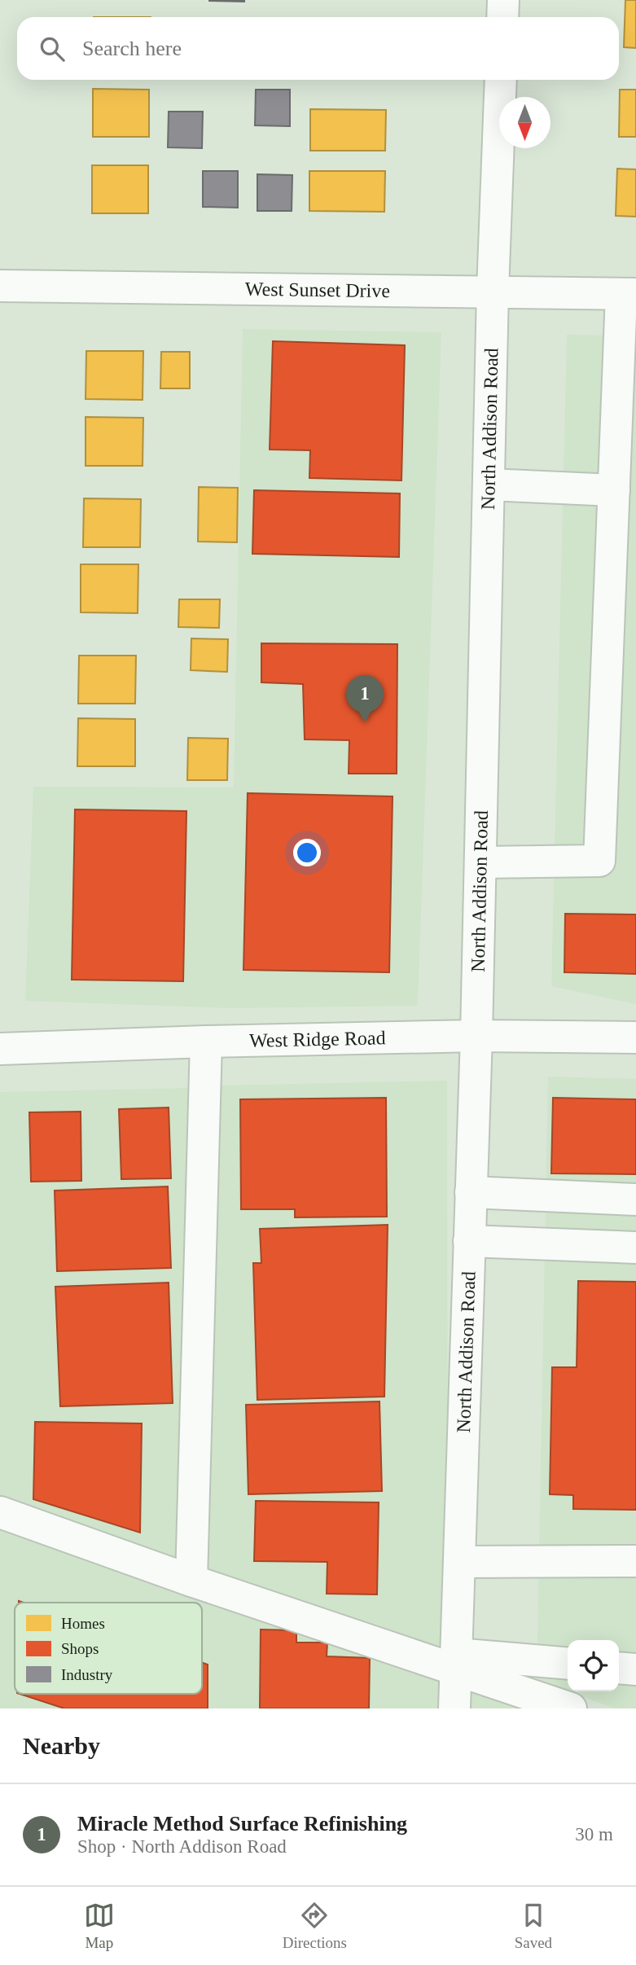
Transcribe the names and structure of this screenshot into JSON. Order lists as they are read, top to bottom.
{
  "streets": {
    "street": ["West Sunset Drive", "North Addison Road", "West Ridge Road"]
  },
  "crossings": [
    ["West Sunset Drive", "North Addison Road"],
    ["North Addison Road", "West Ridge Road"]
  ],
  "legend": ["Homes", "Shops", "Industry"],
  "north": "bottom",
  "page": {
    "search": "Search here",
    "pins": "1",
    "heading": "Nearby",
    "list": [
      {
        "mark": "1",
        "name": "Miracle Method Surface Refinishing",
        "note": "Shop · North Addison Road",
        "value": "30 m"
      }
    ],
    "nav": ["Map", "Directions", "Saved"]
  }
}
